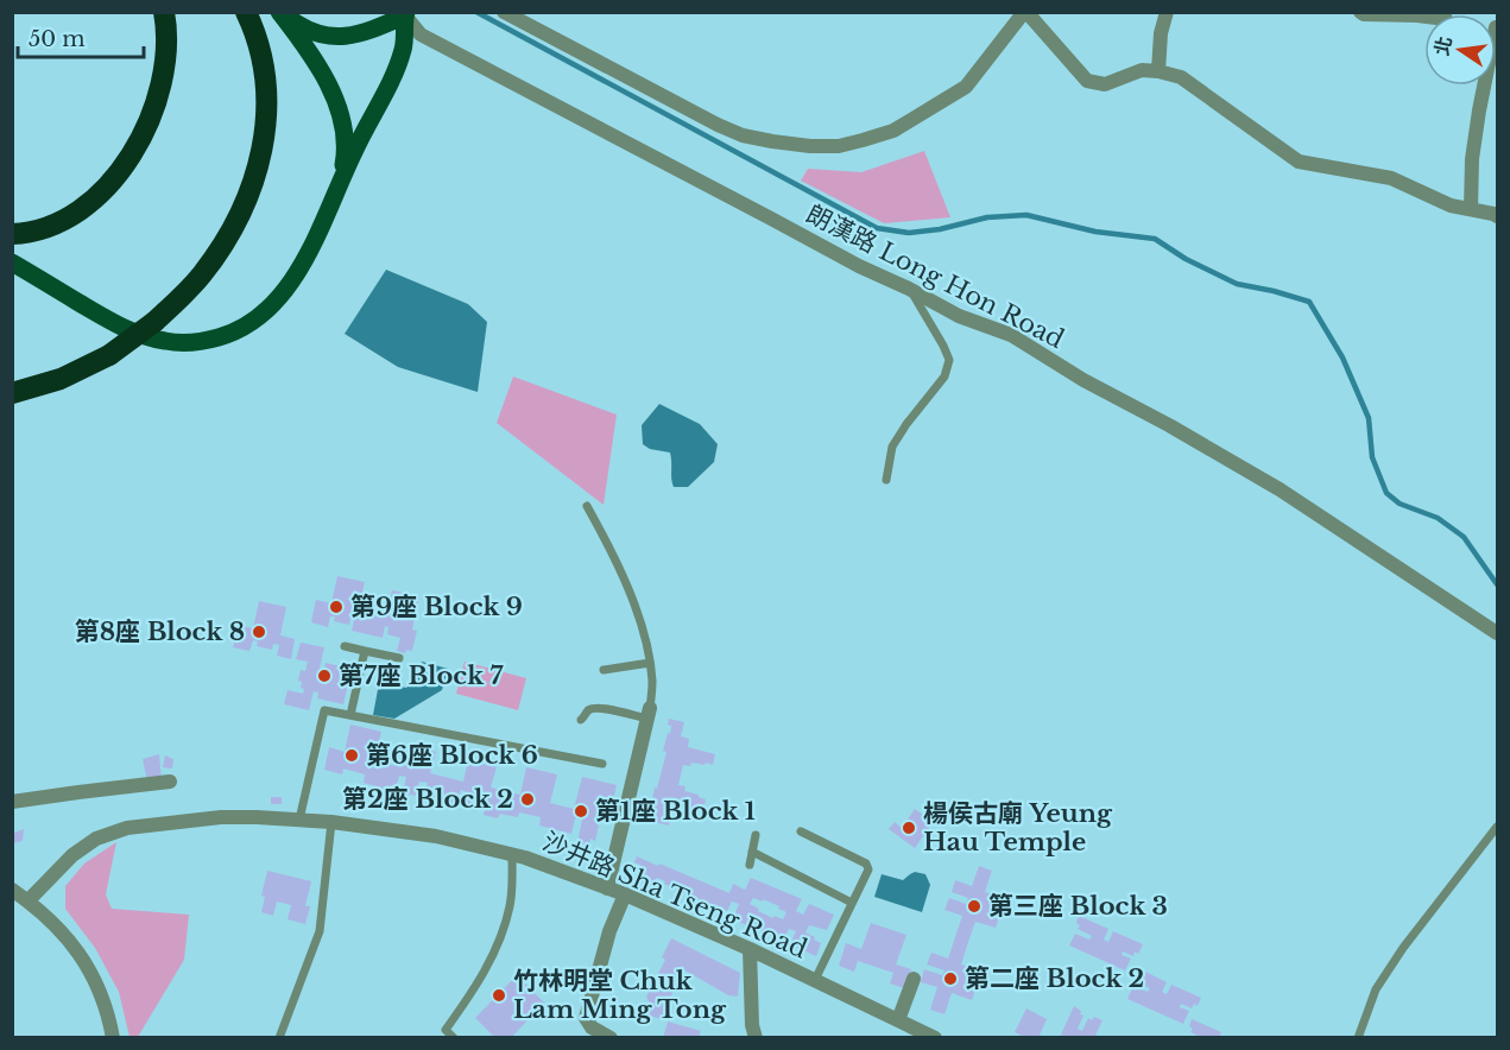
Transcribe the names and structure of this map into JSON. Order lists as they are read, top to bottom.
{
  "streets": {
    "street": ["朗漢路 Long Hon Road", "沙井路 Sha Tseng Road"]
  },
  "places": [
    "第9座 Block 9",
    "第8座 Block 8",
    "第7座 Block 7",
    "第6座 Block 6",
    "第2座 Block 2",
    "第1座 Block 1",
    "楊侯古廟 Yeung Hau Temple",
    "第三座 Block 3",
    "第二座 Block 2",
    "竹林明堂 Chuk Lam Ming Tong"
  ],
  "scale_bar": "50 m",
  "north": "left"
}
